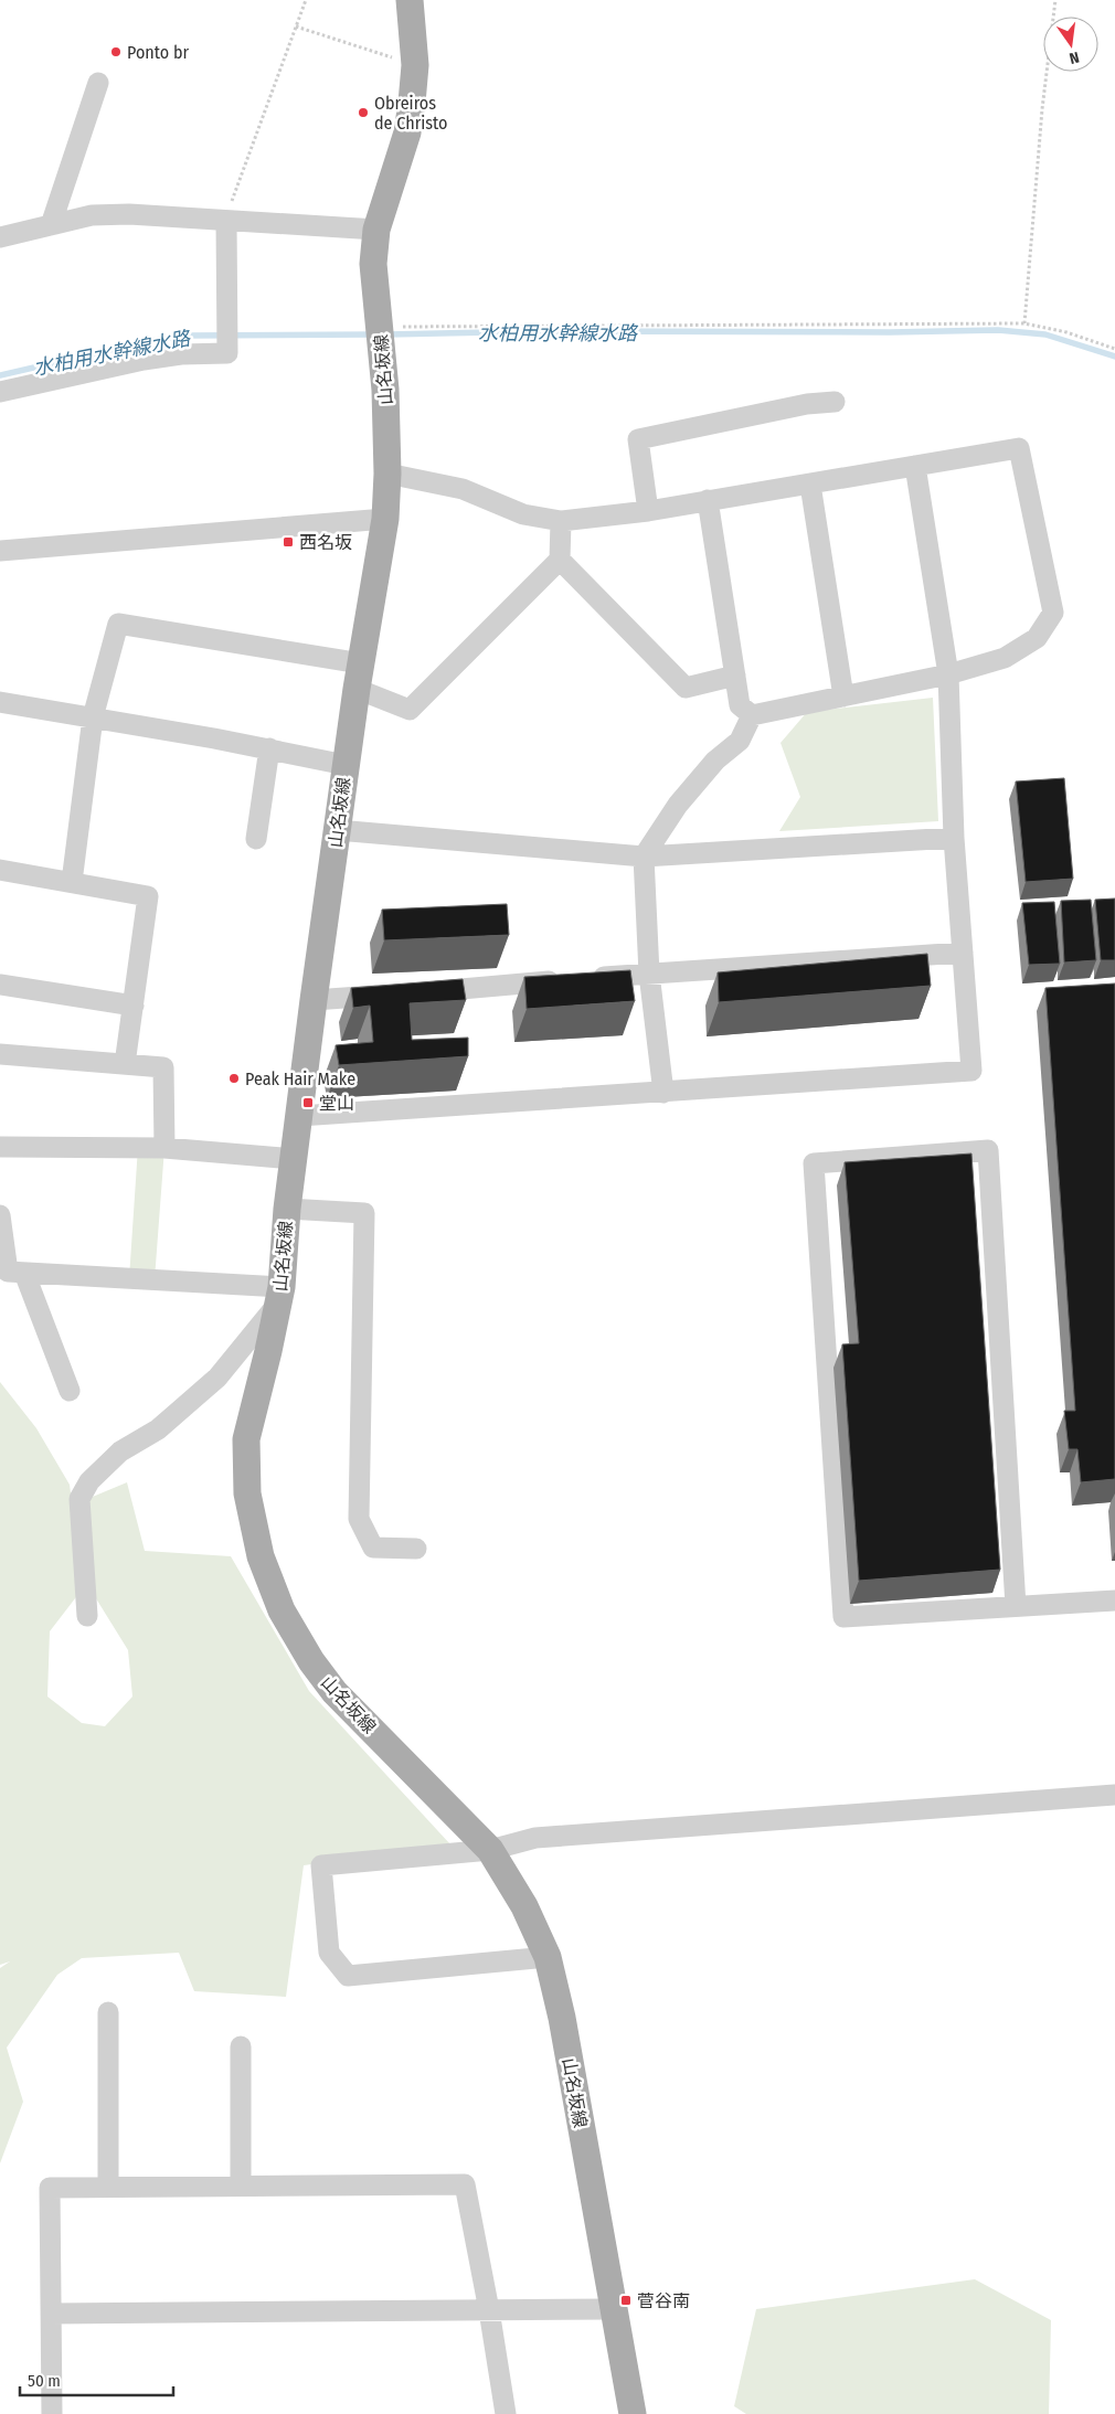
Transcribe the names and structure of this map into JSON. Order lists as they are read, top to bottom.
{
  "streets": {
    "main road": ["山名坂線"]
  },
  "water": ["水柏用水幹線水路"],
  "places": {
    "other": ["Ponto br", "Obreiros de Christo", "Peak Hair Make"],
    "transit": ["西名坂", "堂山", "菅谷南"]
  },
  "scale_bar": "50 m",
  "north": "bottom"
}
